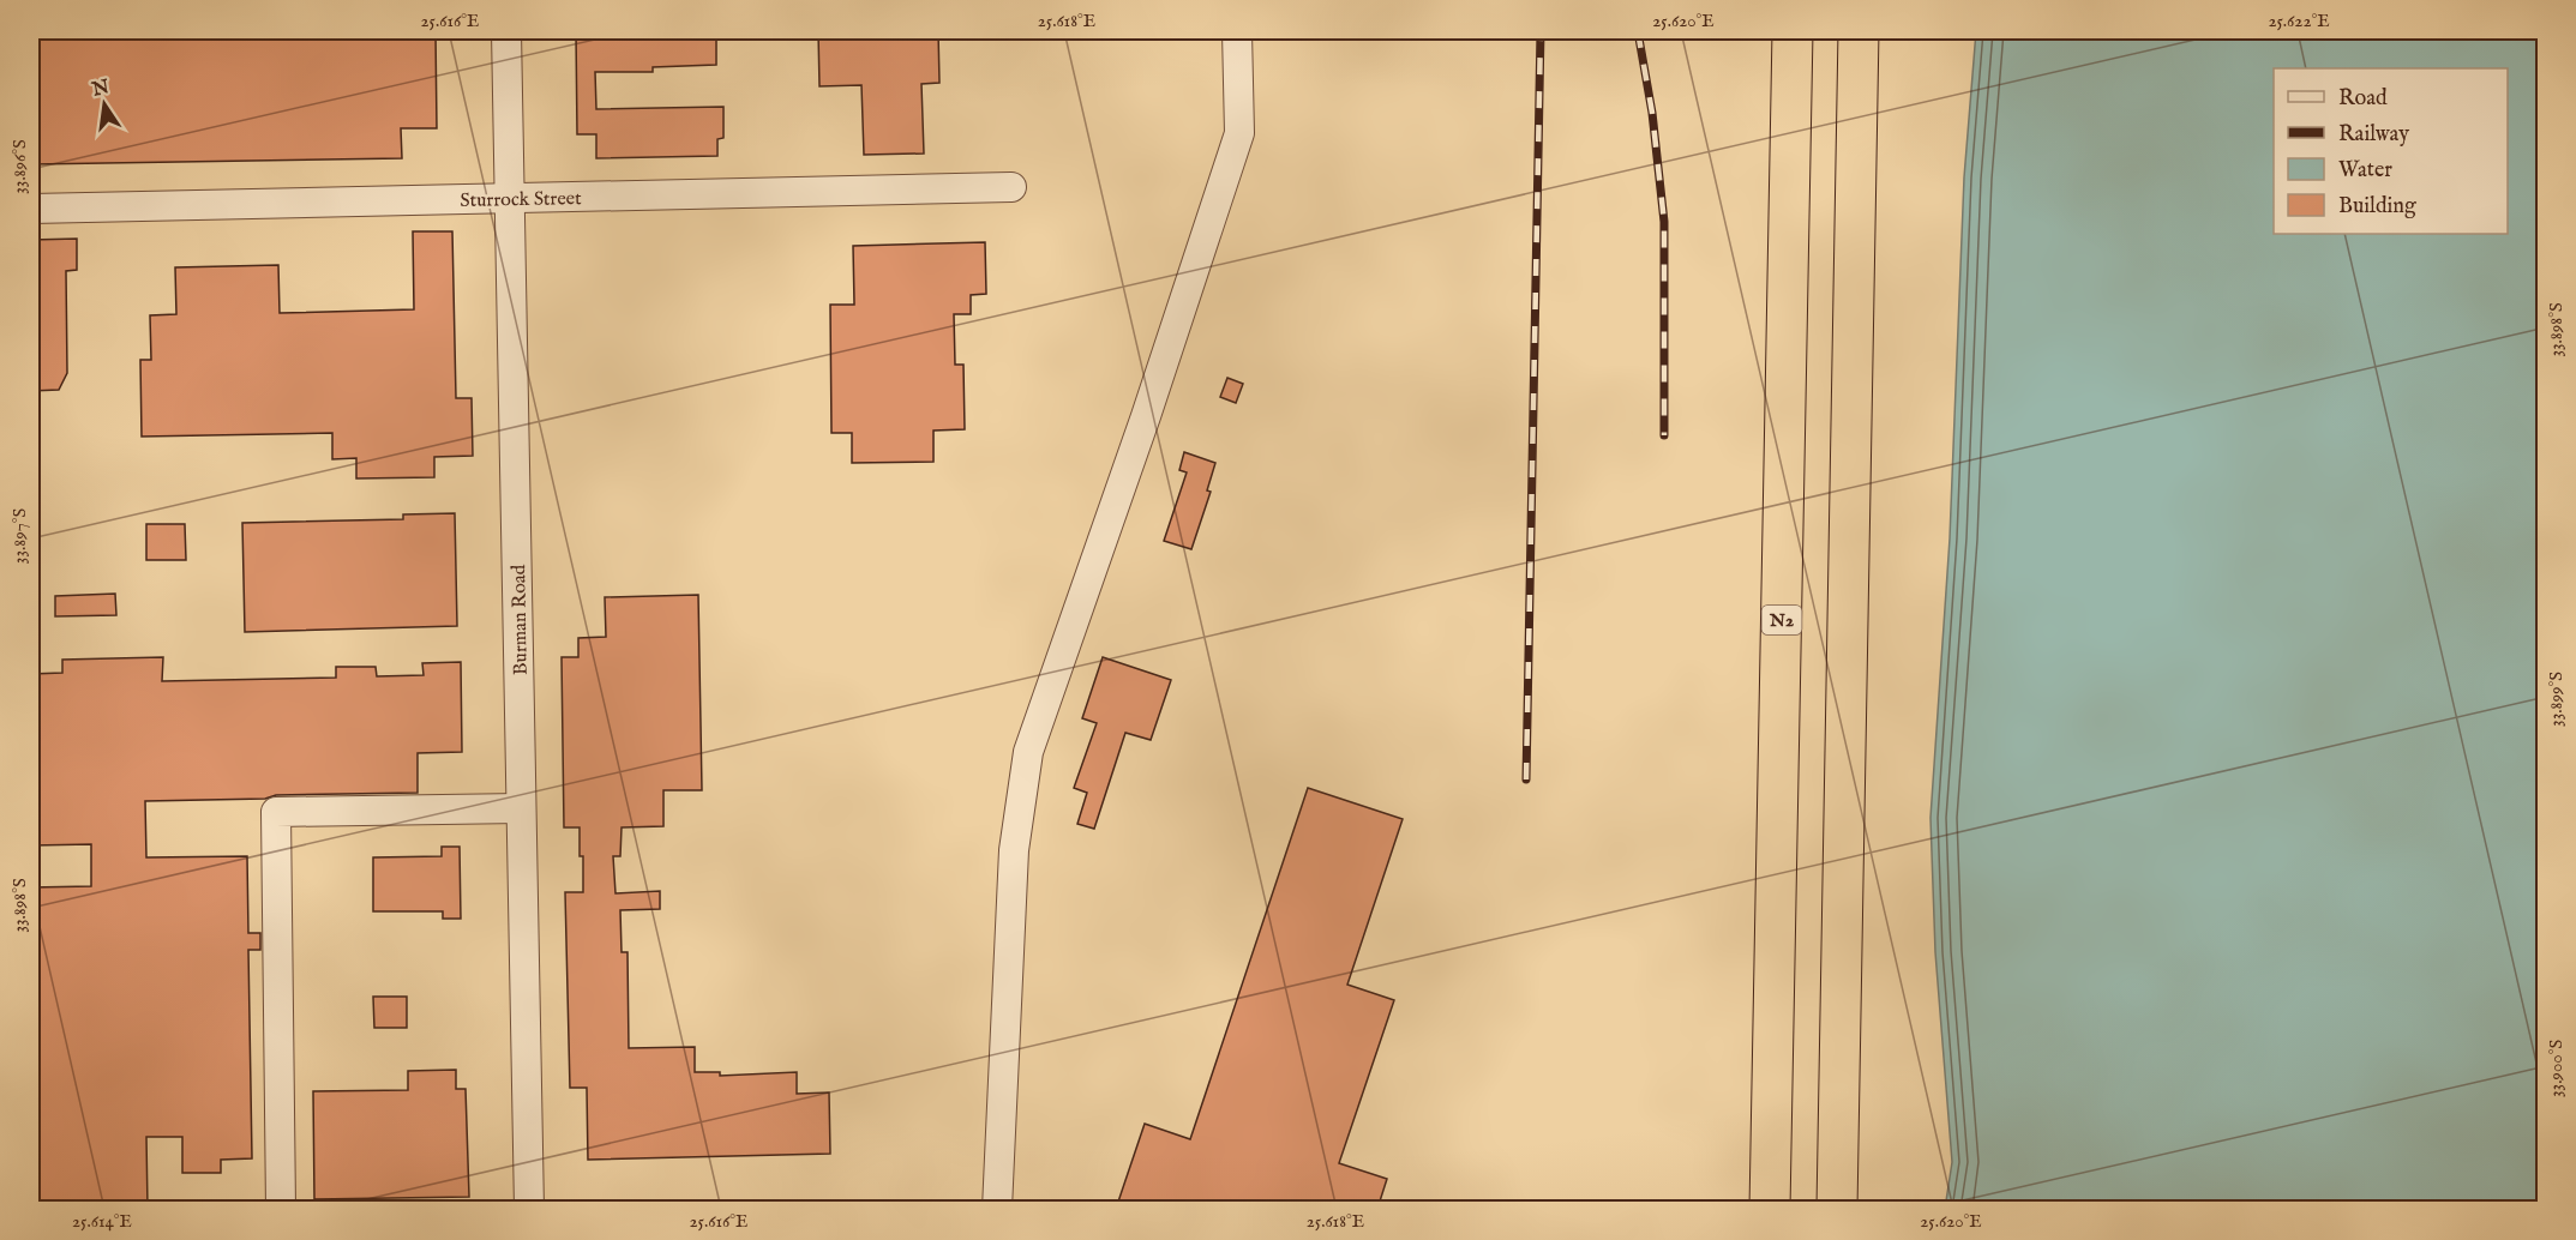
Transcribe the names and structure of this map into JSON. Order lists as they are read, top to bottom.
{
  "streets": {
    "highway": ["N2"],
    "street": ["Sturrock Street", "Burman Road"]
  },
  "crossings": [
    ["Sturrock Street", "Burman Road"]
  ],
  "legend": [
    "Road",
    "Railway",
    "Water",
    "Building"
  ],
  "north": "top",
  "coordinates": [
    "25.616°E",
    "25.618°E",
    "25.620°E",
    "25.622°E",
    "33.896°S",
    "33.898°S",
    "33.897°S",
    "33.899°S",
    "33.900°S",
    "25.614°E"
  ]
}
